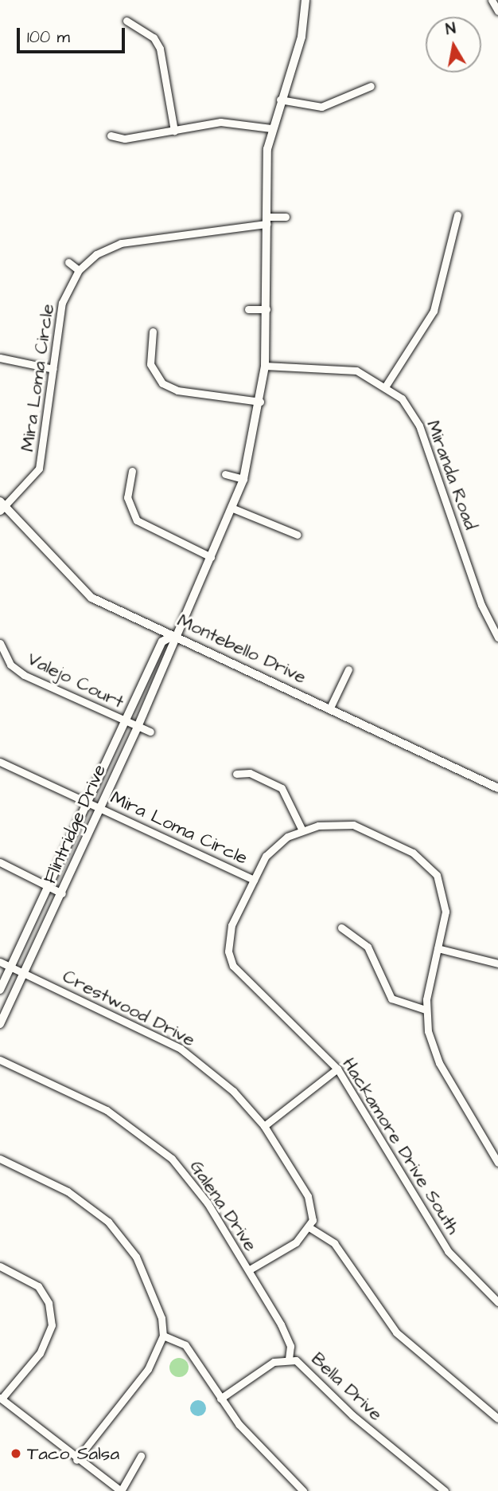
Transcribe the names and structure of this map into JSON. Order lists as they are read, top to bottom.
{
  "streets": {
    "street": [
      "Mira Loma Circle",
      "Miranda Road",
      "Montebello Drive",
      "Valejo Court",
      "Flintridge Drive",
      "Crestwood Drive",
      "Hackamore Drive South",
      "Galena Drive",
      "Bella Drive"
    ]
  },
  "crossings": [
    ["Mira Loma Circle", "Montebello Drive"],
    ["Mira Loma Circle", "Flintridge Drive"],
    ["Miranda Road", "Flintridge Drive"],
    ["Montebello Drive", "Flintridge Drive"],
    ["Valejo Court", "Flintridge Drive"],
    ["Flintridge Drive", "Crestwood Drive"],
    ["Galena Drive", "Bella Drive"]
  ],
  "places": ["Taco Salsa"],
  "scale_bar": "100 m",
  "north": "top"
}
